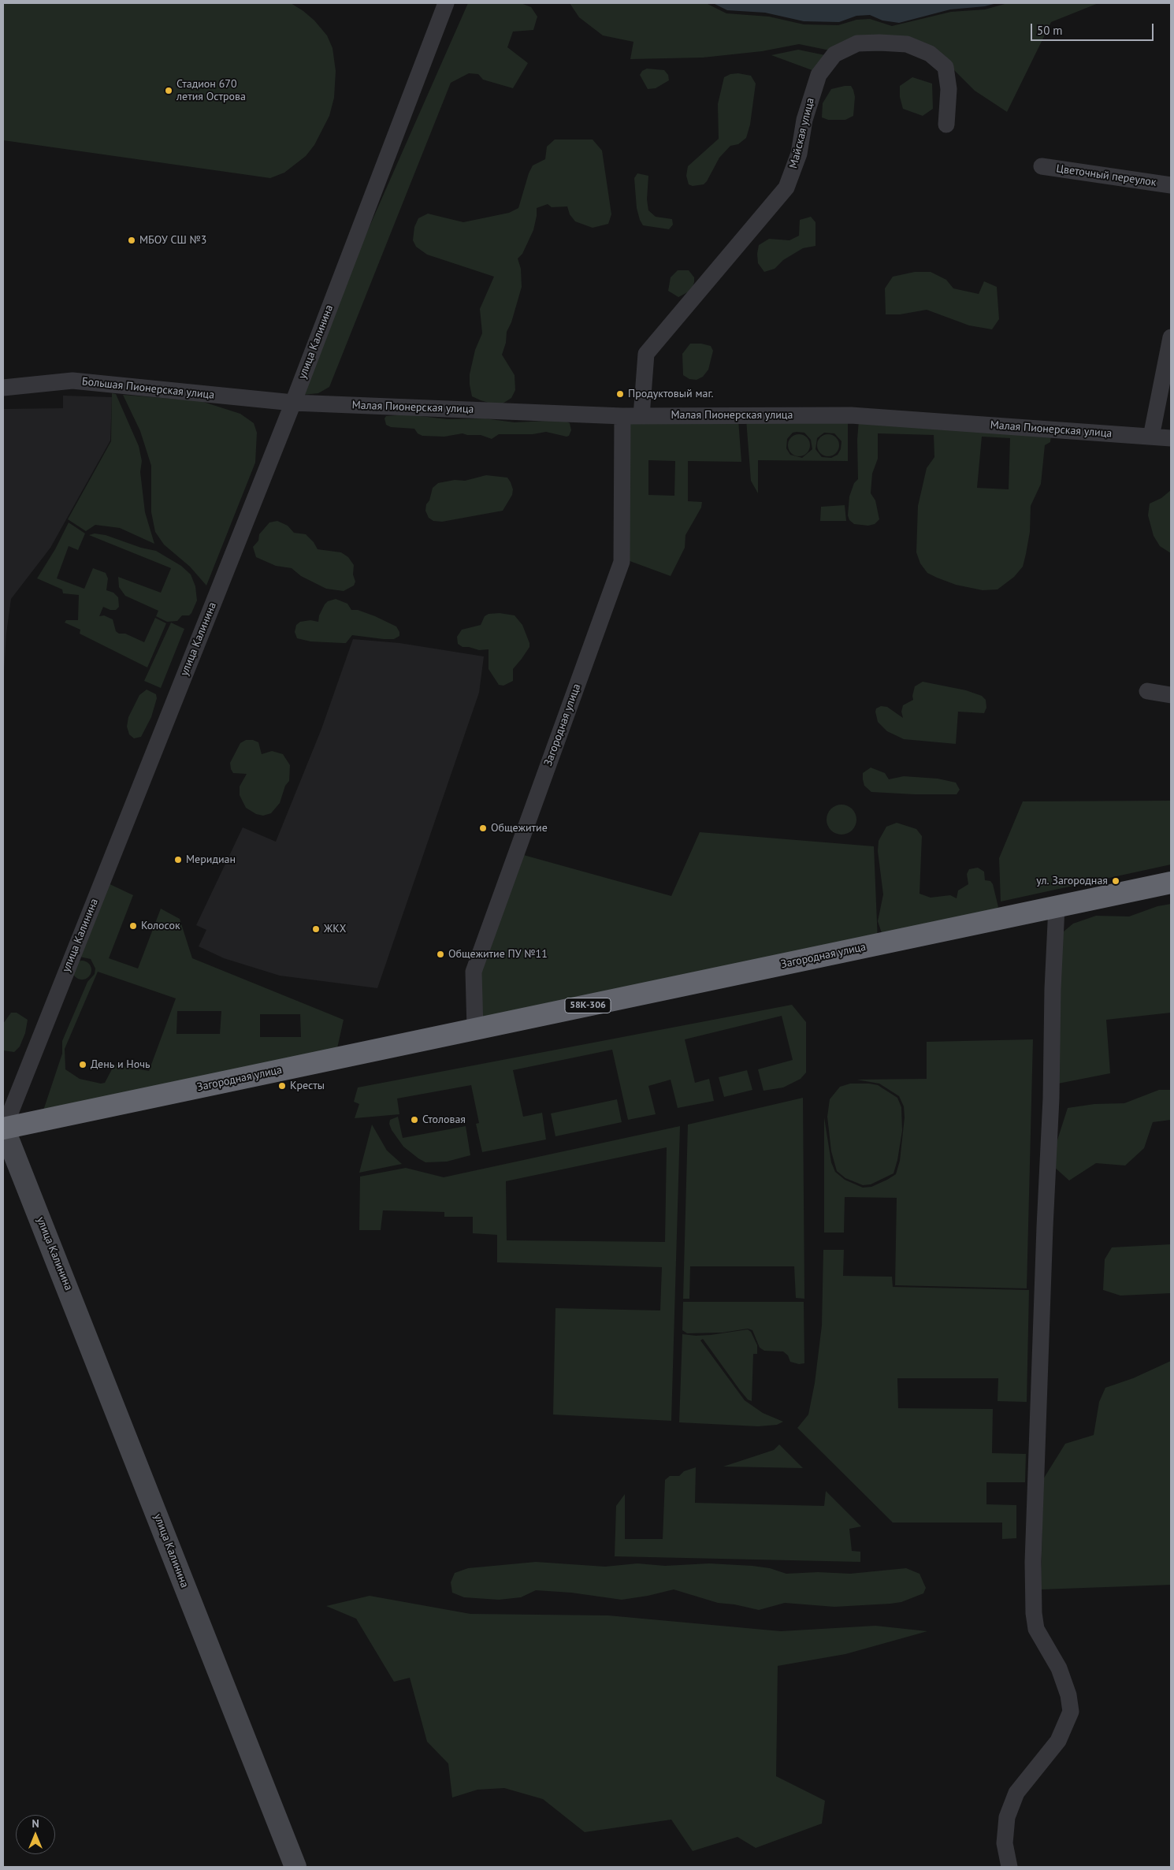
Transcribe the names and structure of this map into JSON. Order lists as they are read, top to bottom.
{
  "streets": {
    "highway": ["Загородная улица", "58К-306"],
    "main road": ["улица Калинина"],
    "street": [
      "Майская улица",
      "Цветочный переулок",
      "Большая Пионерская улица",
      "Малая Пионерская улица"
    ]
  },
  "crossings": [
    ["Майская улица", "Малая Пионерская улица"],
    ["улица Калинина", "Большая Пионерская улица"],
    ["улица Калинина", "Малая Пионерская улица"],
    ["улица Калинина", "Загородная улица"],
    ["Большая Пионерская улица", "Малая Пионерская улица"],
    ["Малая Пионерская улица", "Загородная улица"]
  ],
  "places": [
    "Стадион 670 летия Острова",
    "МБОУ СШ №3",
    "Продуктовый маг.",
    "Общежитие",
    "Меридиан",
    "ул. Загородная",
    "Колосок",
    "ЖКХ",
    "Общежитие ПУ №11",
    "День и Ночь",
    "Кресты",
    "Столовая"
  ],
  "scale_bar": "50 m",
  "north": "top"
}
